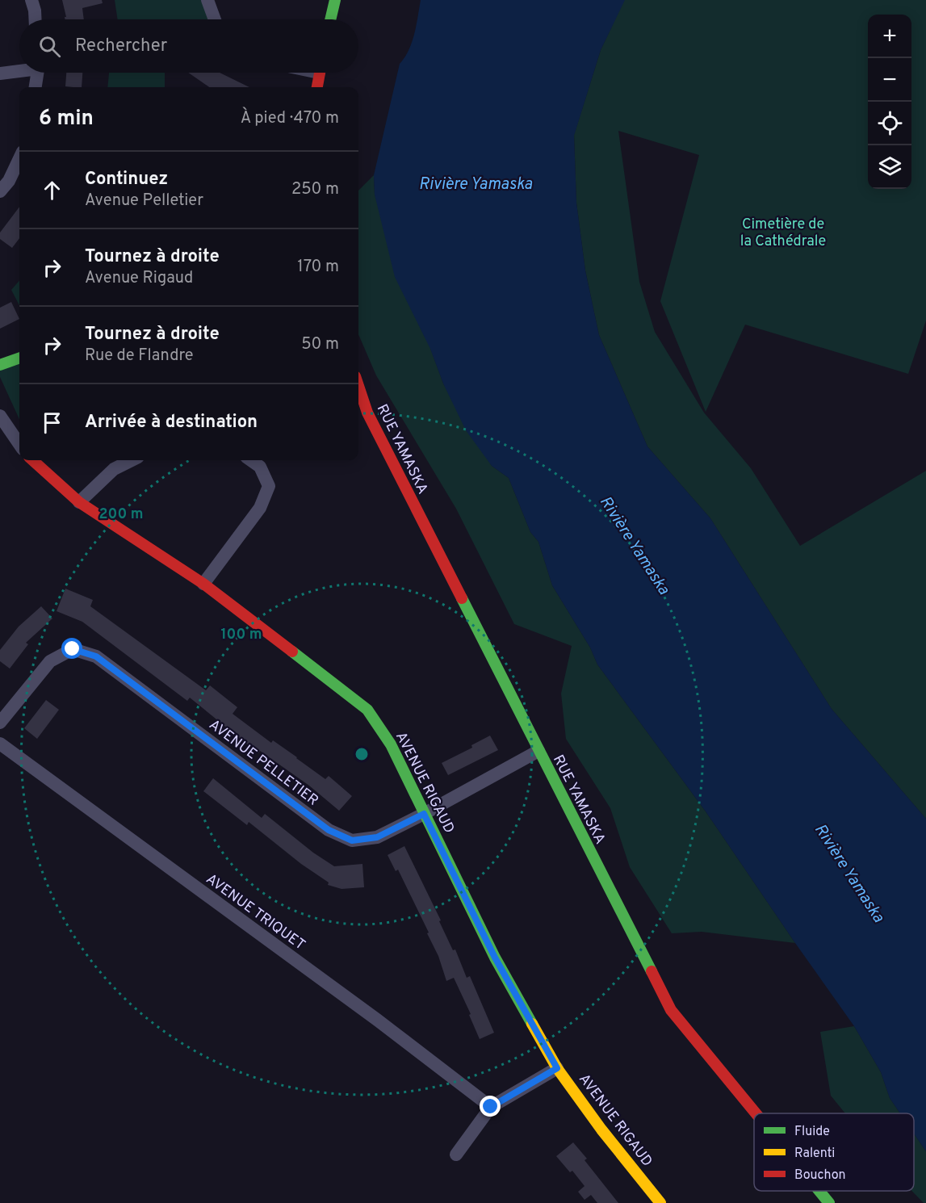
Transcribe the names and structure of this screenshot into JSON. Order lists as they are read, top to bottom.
{
  "streets": {
    "street": [
      "RUE YAMASKA",
      "AVENUE PELLETIER",
      "AVENUE RIGAUD",
      "AVENUE TRIQUET"
    ]
  },
  "crossings": [
    ["RUE YAMASKA", "AVENUE PELLETIER"],
    ["AVENUE PELLETIER", "AVENUE RIGAUD"]
  ],
  "water": ["Rivière Yamaska"],
  "parks": ["Cimetière de la Cathédrale"],
  "legend": ["Fluide", "Ralenti", "Bouchon"],
  "page": {
    "map_buttons": ["+", "−"],
    "search": "Rechercher",
    "heading": ["6 min", "À pied · 470 m"],
    "list": [
      ["Continuez", "Avenue Pelletier", "250 m"],
      ["Tournez à droite", "Avenue Rigaud", "170 m"],
      ["Tournez à droite", "Rue de Flandre", "50 m"],
      "Arrivée à destination"
    ]
  },
  "rings": ["200 m", "100 m"]
}
